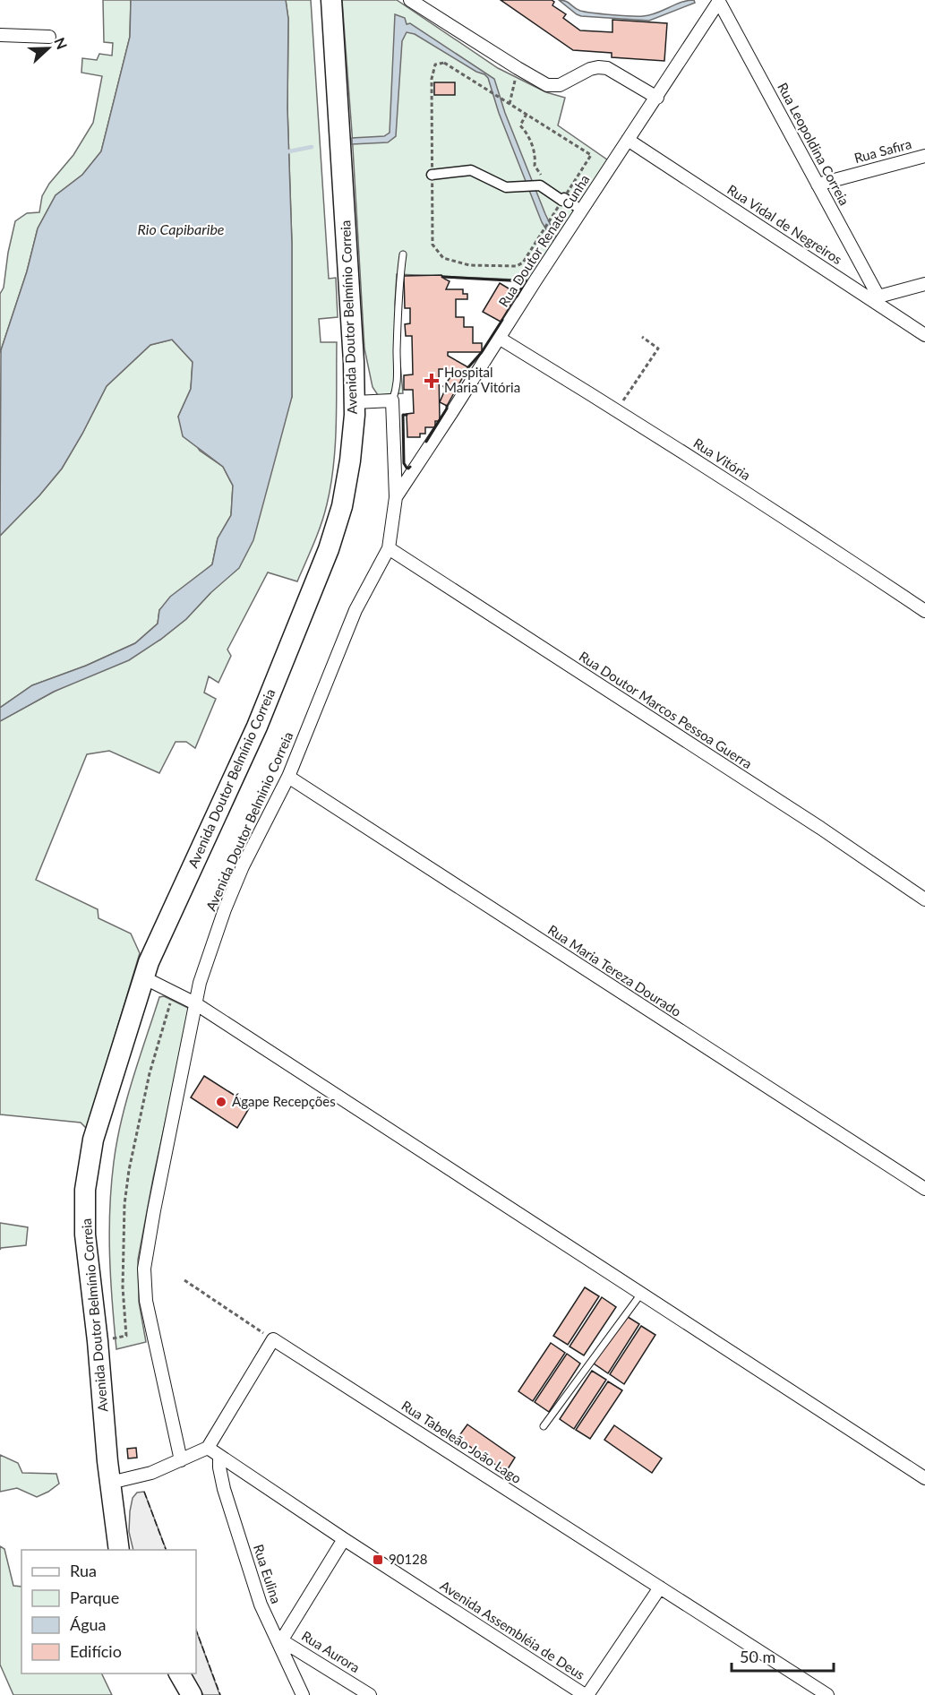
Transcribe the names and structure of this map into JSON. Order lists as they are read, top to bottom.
{
  "streets": {
    "main road": ["Avenida Doutor Belmínio Correia"],
    "street": [
      "Rua Leopoldina Correia",
      "Rua Safira",
      "Rua Vidal de Negreiros",
      "Rua Doutor Renato Cunha",
      "Rua Vitória",
      "Rua Doutor Marcos Pessoa Guerra",
      "Avenida Doutor Belminio Correia",
      "Rua Maria Tereza Dourado",
      "Rua Tabeleão João Lago",
      "Rua Eulina",
      "Avenida Assembléia de Deus",
      "Rua Aurora"
    ]
  },
  "crossings": [
    ["Rua Leopoldina Correia", "Rua Safira"],
    ["Rua Leopoldina Correia", "Rua Vidal de Negreiros"],
    ["Rua Leopoldina Correia", "Rua Doutor Renato Cunha"],
    ["Rua Vidal de Negreiros", "Rua Doutor Renato Cunha"],
    ["Rua Doutor Renato Cunha", "Rua Vitória"],
    ["Rua Doutor Renato Cunha", "Avenida Doutor Belminio Correia"],
    ["Rua Doutor Marcos Pessoa Guerra", "Avenida Doutor Belminio Correia"],
    ["Avenida Doutor Belminio Correia", "Rua Maria Tereza Dourado"],
    ["Rua Eulina", "Avenida Assembléia de Deus"],
    ["Rua Eulina", "Rua Aurora"]
  ],
  "water": ["Rio Capibaribe"],
  "places": {
    "health": ["Hospital Maria Vitória"],
    "other": ["Ágape Recepções"],
    "transit": ["90128"]
  },
  "legend": [
    "Rua",
    "Parque",
    "Água",
    "Edifício"
  ],
  "scale_bar": "50 m",
  "north": "right"
}
